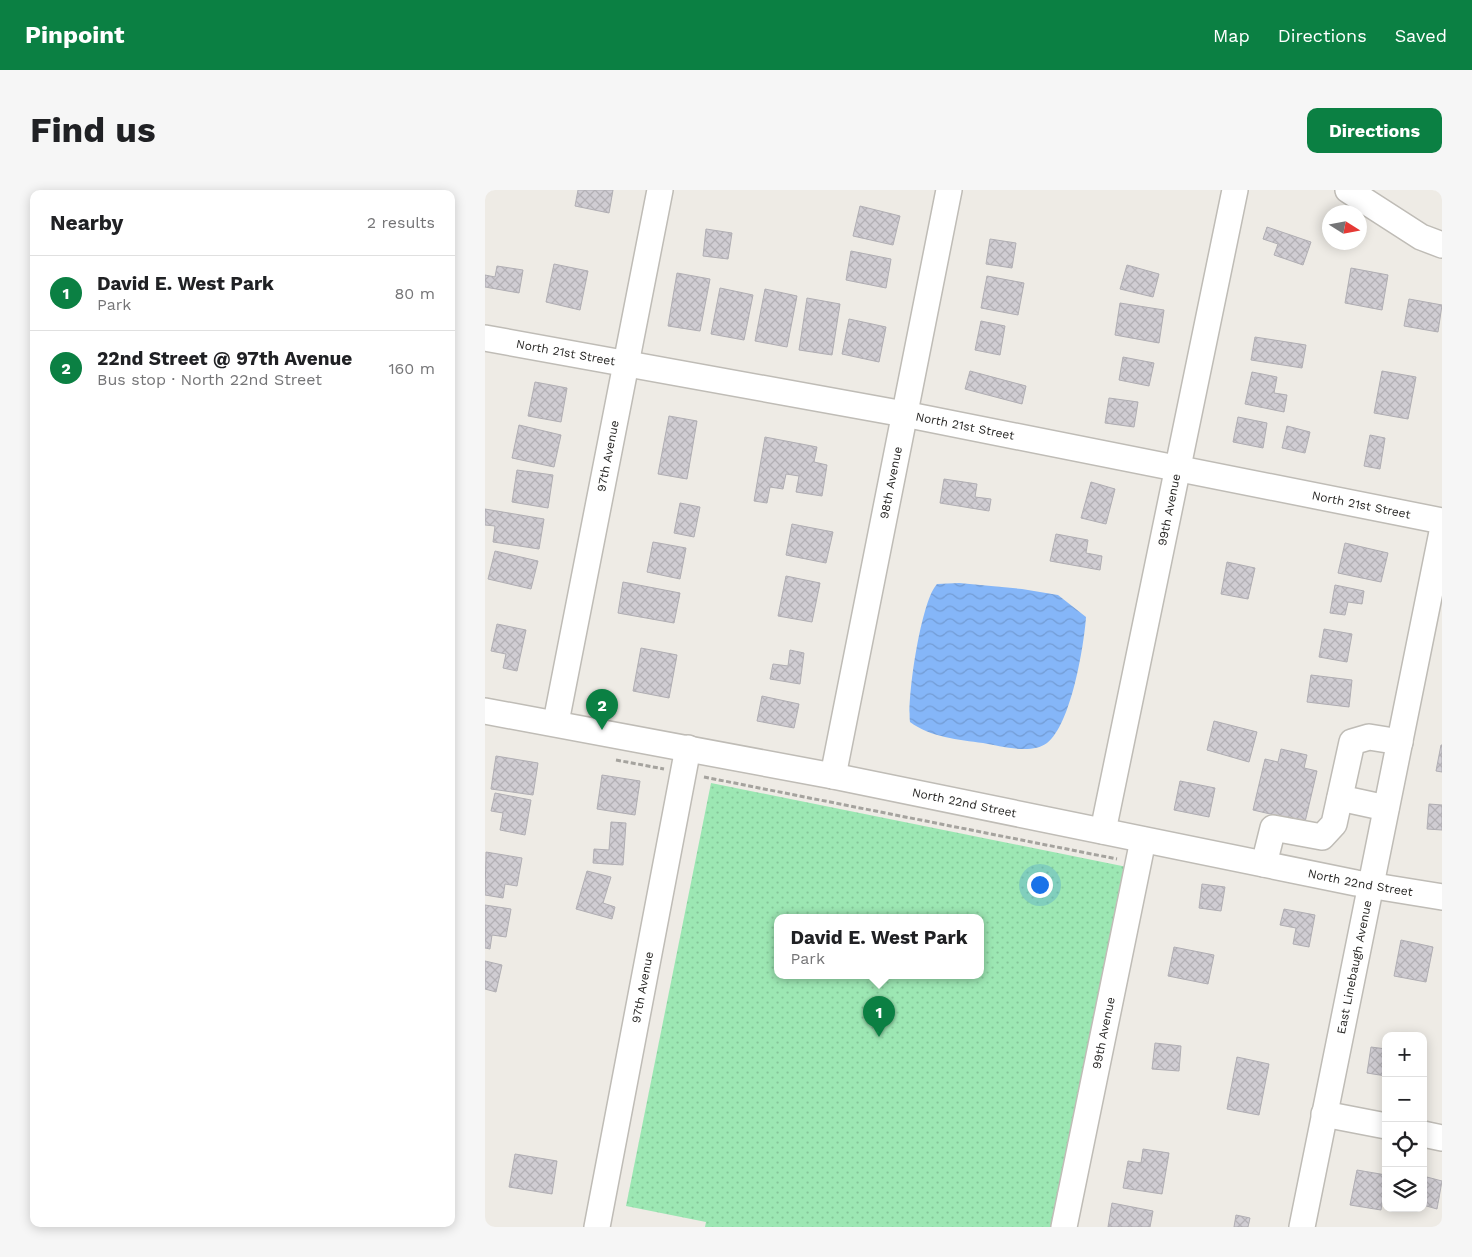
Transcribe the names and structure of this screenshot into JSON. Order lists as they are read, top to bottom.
{
  "streets": {
    "street": [
      "North 21st Street",
      "97th Avenue",
      "98th Avenue",
      "99th Avenue",
      "North 22nd Street",
      "East Linebaugh Avenue"
    ]
  },
  "crossings": [
    ["North 21st Street", "97th Avenue"],
    ["North 21st Street", "98th Avenue"],
    ["North 21st Street", "99th Avenue"],
    ["97th Avenue", "North 22nd Street"],
    ["98th Avenue", "North 22nd Street"],
    ["99th Avenue", "North 22nd Street"],
    ["North 22nd Street", "East Linebaugh Avenue"]
  ],
  "north": "right",
  "page": {
    "header": "Pinpoint",
    "nav": ["Map", "Directions", "Saved"],
    "buttons": "Directions",
    "title": "Find us",
    "heading": ["Nearby", "2 results"],
    "list": [
      {
        "mark": "1",
        "name": "David E. West Park",
        "note": "Park",
        "value": "80 m"
      },
      {
        "mark": "2",
        "name": "22nd Street @ 97th Avenue",
        "note": "Bus stop · North 22nd Street",
        "value": "160 m"
      }
    ],
    "pins": ["2", "1"],
    "popup": ["David E. West Park", "Park"],
    "map_buttons": ["+", "−"]
  }
}
